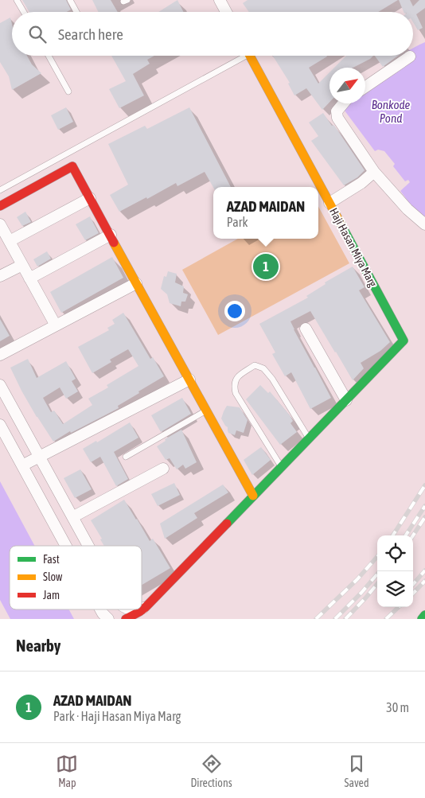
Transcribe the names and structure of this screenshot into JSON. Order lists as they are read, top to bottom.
{
  "streets": {
    "street": ["Haji Hasan Miya Marg"]
  },
  "water": ["Bonkode Pond"],
  "legend": ["Fast", "Slow", "Jam"],
  "north": "top right",
  "page": {
    "search": "Search here",
    "popup": ["AZAD MAIDAN", "Park"],
    "pins": "1",
    "heading": "Nearby",
    "list": [
      {
        "mark": "1",
        "name": "AZAD MAIDAN",
        "note": "Park · Haji Hasan Miya Marg",
        "value": "30 m"
      }
    ],
    "nav": ["Map", "Directions", "Saved"]
  }
}
